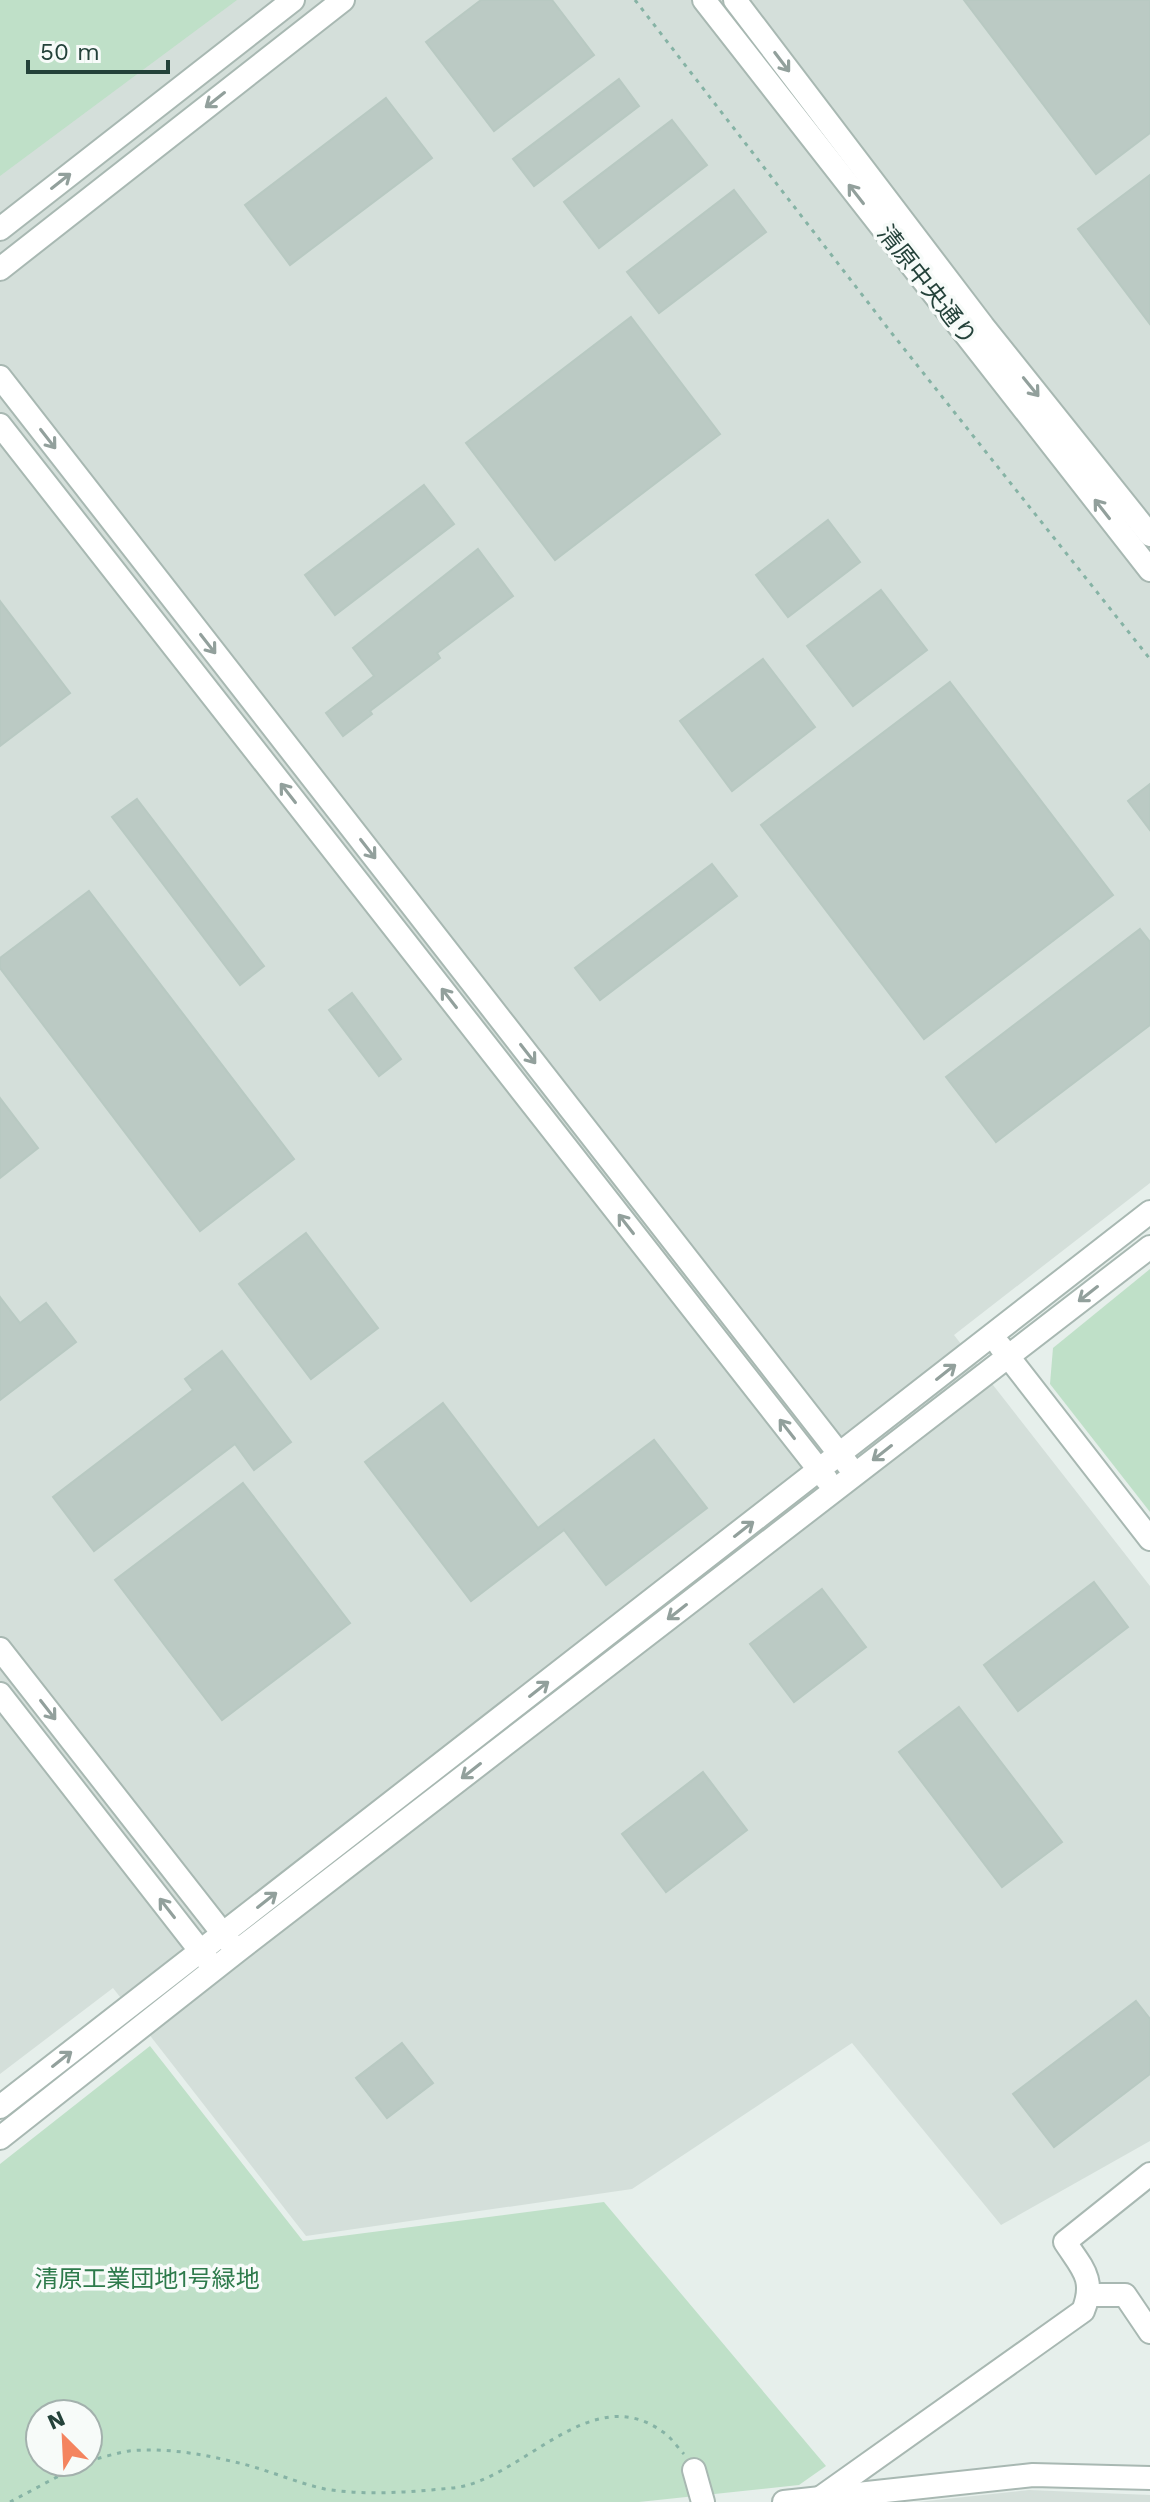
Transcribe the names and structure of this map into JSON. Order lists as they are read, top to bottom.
{
  "streets": {
    "street": ["清原中央通り"]
  },
  "parks": ["清原工業団地1号緑地"],
  "scale_bar": "50 m",
  "north": "top left"
}
